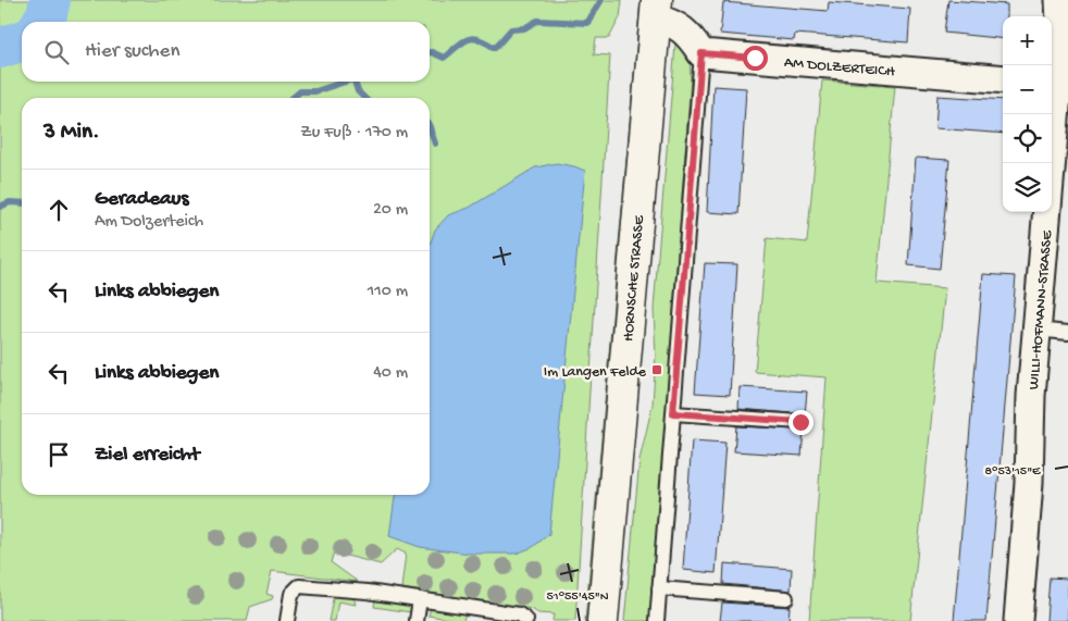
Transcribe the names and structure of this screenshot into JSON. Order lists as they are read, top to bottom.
{
  "streets": {
    "main road": ["HORNSCHE STRASSE"],
    "street": ["AM DOLZERTEICH", "WILLI-HOFMANN-STRASSE"]
  },
  "places": {
    "transit": ["Im Langen Felde"]
  },
  "page": {
    "map_buttons": ["+", "−"],
    "search": "Hier suchen",
    "heading": ["3 Min.", "Zu Fuß · 170 m"],
    "list": [
      ["Geradeaus", "Am Dolzerteich", "20 m"],
      ["Links abbiegen", "110 m"],
      ["Links abbiegen", "40 m"],
      "Ziel erreicht"
    ]
  },
  "coordinates": ["8°53'15\"E", "51°55'45\"N"]
}
